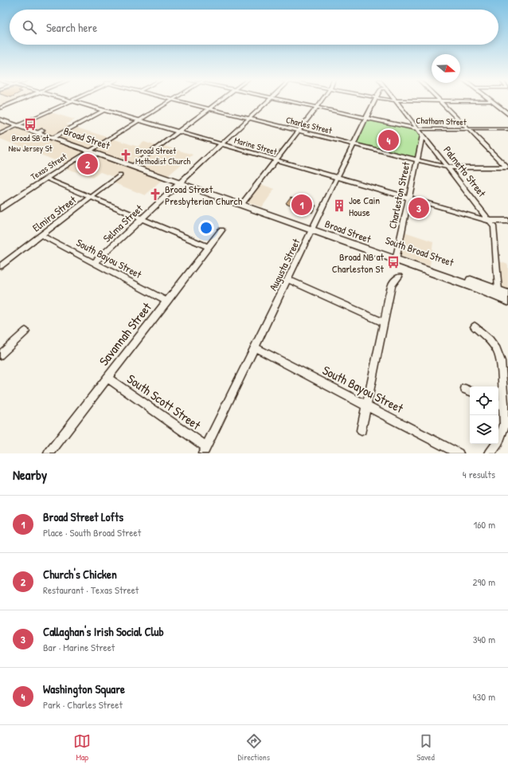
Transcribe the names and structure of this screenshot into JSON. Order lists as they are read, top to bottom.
{
  "streets": {
    "main road": ["Broad Street", "South Broad Street"],
    "street": [
      "Chatham Street",
      "Charles Street",
      "Marine Street",
      "Texas Street",
      "Palmetto Street",
      "Charleston Street",
      "Elmira Street",
      "Selma Street",
      "South Bayou Street",
      "Augusta Street",
      "Savannah Street",
      "South Scott Street"
    ]
  },
  "crossings": [
    ["Chatham Street", "Palmetto Street"],
    ["Chatham Street", "Augusta Street"],
    ["Charles Street", "Palmetto Street"],
    ["Charles Street", "Charleston Street"],
    ["Charles Street", "Selma Street"],
    ["Charles Street", "Augusta Street"],
    ["Broad Street", "Texas Street"],
    ["Broad Street", "Charleston Street"],
    ["Broad Street", "Selma Street"],
    ["Broad Street", "South Broad Street"],
    ["Broad Street", "Augusta Street"],
    ["Marine Street", "Texas Street"],
    ["Marine Street", "Palmetto Street"],
    ["Marine Street", "Charleston Street"],
    ["Marine Street", "Selma Street"],
    ["Marine Street", "Augusta Street"],
    ["Palmetto Street", "Charleston Street"],
    ["Palmetto Street", "South Broad Street"],
    ["Charleston Street", "South Broad Street"],
    ["Elmira Street", "South Bayou Street"],
    ["Selma Street", "South Bayou Street"],
    ["South Bayou Street", "Augusta Street"],
    ["South Bayou Street", "Savannah Street"],
    ["Augusta Street", "South Scott Street"],
    ["Savannah Street", "South Scott Street"]
  ],
  "places": {
    "bus stop": ["Broad SB at New Jersey St", "Broad NB at Charleston St"],
    "church": ["Broad Street Methodist Church", "Broad Street Presbyterian Church"],
    "building": ["Joe Cain House"]
  },
  "north": "right",
  "page": {
    "search": "Search here",
    "pins": [
      "4",
      "2",
      "1",
      "3"
    ],
    "heading": ["Nearby", "4 results"],
    "list": [
      {
        "mark": "1",
        "name": "Broad Street Lofts",
        "note": "Place · South Broad Street",
        "value": "160 m"
      },
      {
        "mark": "2",
        "name": "Church's Chicken",
        "note": "Restaurant · Texas Street",
        "value": "290 m"
      },
      {
        "mark": "3",
        "name": "Callaghan's Irish Social Club",
        "note": "Bar · Marine Street",
        "value": "340 m"
      },
      {
        "mark": "4",
        "name": "Washington Square",
        "note": "Park · Charles Street",
        "value": "430 m"
      }
    ],
    "nav": ["Map", "Directions", "Saved"]
  }
}
